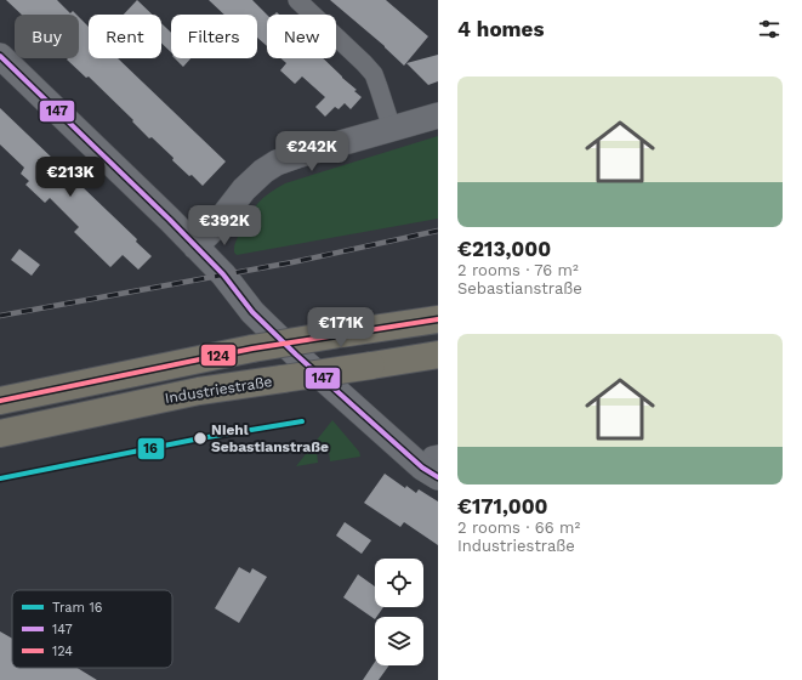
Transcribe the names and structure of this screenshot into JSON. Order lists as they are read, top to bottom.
{
  "streets": {
    "highway": ["Industriestraße"]
  },
  "places": ["Niehl Sebastianstraße"],
  "lines": ["transit line 147", "transit line 124", "tram line 16"],
  "legend": ["Tram 16", "147", "124"],
  "page": {
    "heading": "4 homes",
    "chip": [
      "Buy",
      "Rent",
      "Filters",
      "New"
    ],
    "list": [
      {
        "name": "€213,000",
        "note": "2 rooms · 76 m² · Sebastianstraße"
      },
      {
        "name": "€171,000",
        "note": "2 rooms · 66 m² · Industriestraße"
      }
    ],
    "price": [
      "€242K",
      "€213K",
      "€392K",
      "€171K"
    ]
  }
}
